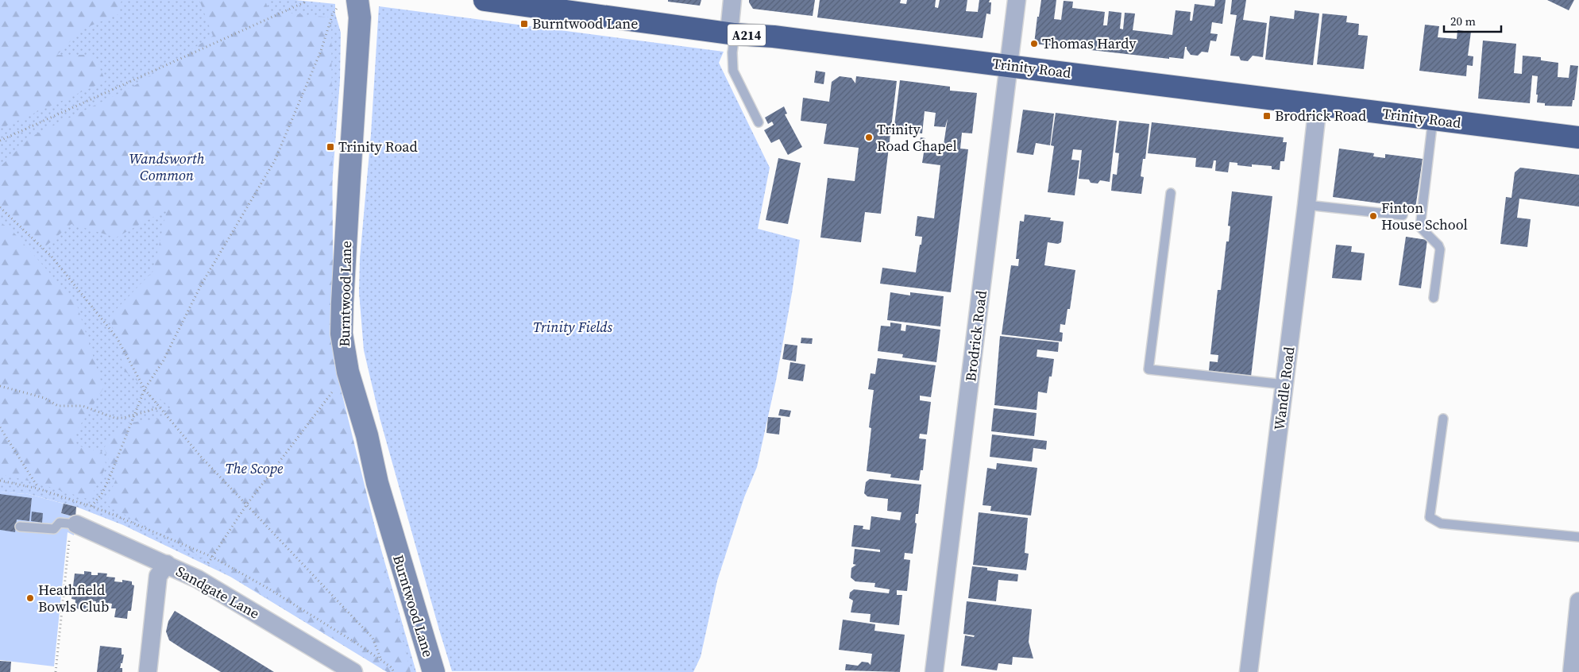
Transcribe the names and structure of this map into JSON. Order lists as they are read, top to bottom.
{
  "streets": {
    "highway": ["A214", "Trinity Road"],
    "main road": ["Burntwood Lane"],
    "street": ["Brodrick Road", "Wandle Road", "Sandgate Lane"]
  },
  "crossings": [
    ["Trinity Road", "Brodrick Road"],
    ["Trinity Road", "Wandle Road"]
  ],
  "parks": ["Wandsworth Common", "Trinity Fields", "The Scope"],
  "places": {
    "transit": ["Burntwood Lane", "Brodrick Road", "Trinity Road"],
    "other": [
      "Thomas Hardy",
      "Trinity Road Chapel",
      "Finton House School",
      "Heathfield Bowls Club"
    ]
  },
  "scale_bar": "20 m"
}
